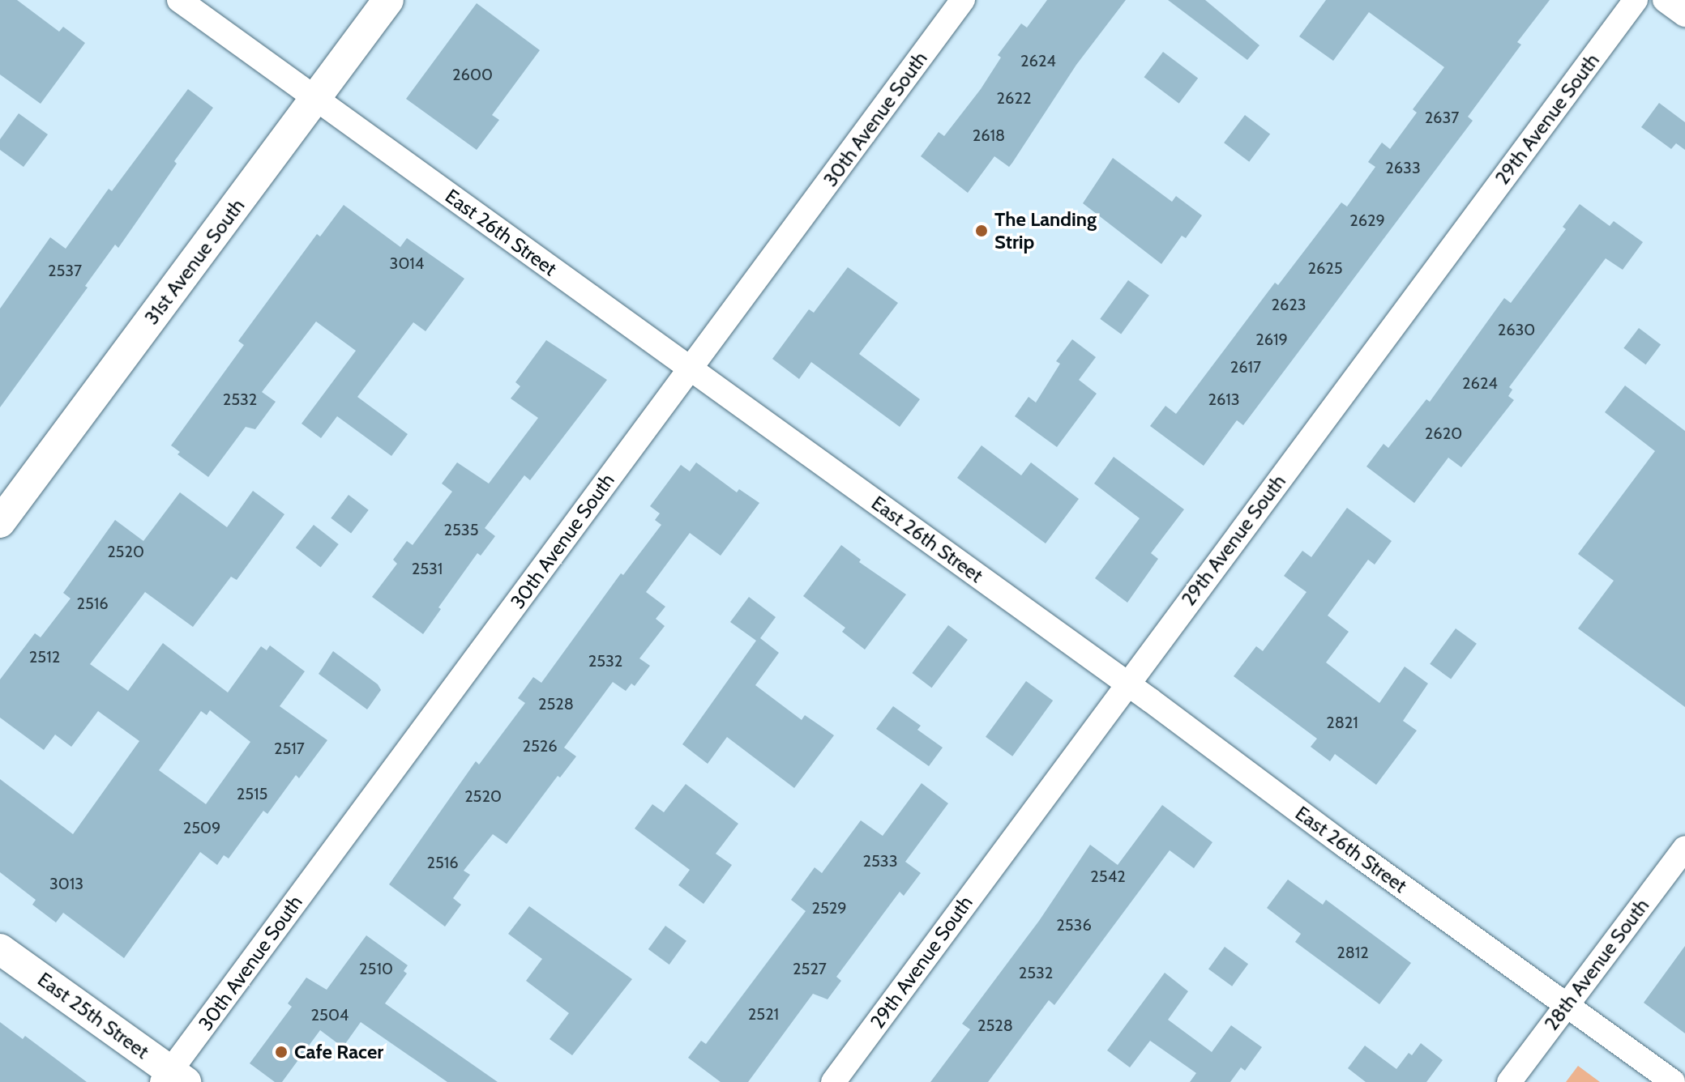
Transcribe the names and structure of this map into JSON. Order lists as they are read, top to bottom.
{
  "streets": {
    "street": [
      "30th Avenue South",
      "29th Avenue South",
      "East 26th Street",
      "31st Avenue South",
      "28th Avenue South",
      "East 25th Street"
    ]
  },
  "crossings": [
    ["30th Avenue South", "East 26th Street"],
    ["30th Avenue South", "East 25th Street"],
    ["29th Avenue South", "East 26th Street"],
    ["East 26th Street", "31st Avenue South"],
    ["East 26th Street", "28th Avenue South"]
  ],
  "places": ["The Landing Strip", "Cafe Racer"],
  "house_numbers": [
    "2624",
    "2600",
    "2622",
    "2637",
    "2618",
    "2633",
    "2629",
    "3014",
    "2625",
    "2537",
    "2623",
    "2630",
    "2619",
    "2617",
    "2624",
    "2532",
    "2613",
    "2620",
    "2535",
    "2520",
    "2531",
    "2516",
    "2512",
    "2532",
    "2528",
    "2821",
    "2526",
    "2517",
    "2515",
    "2520",
    "2509",
    "2533",
    "2516",
    "2542",
    "3013",
    "2529",
    "2536",
    "2812",
    "2510",
    "2527",
    "2532",
    "2521",
    "2504",
    "2528"
  ]
}
